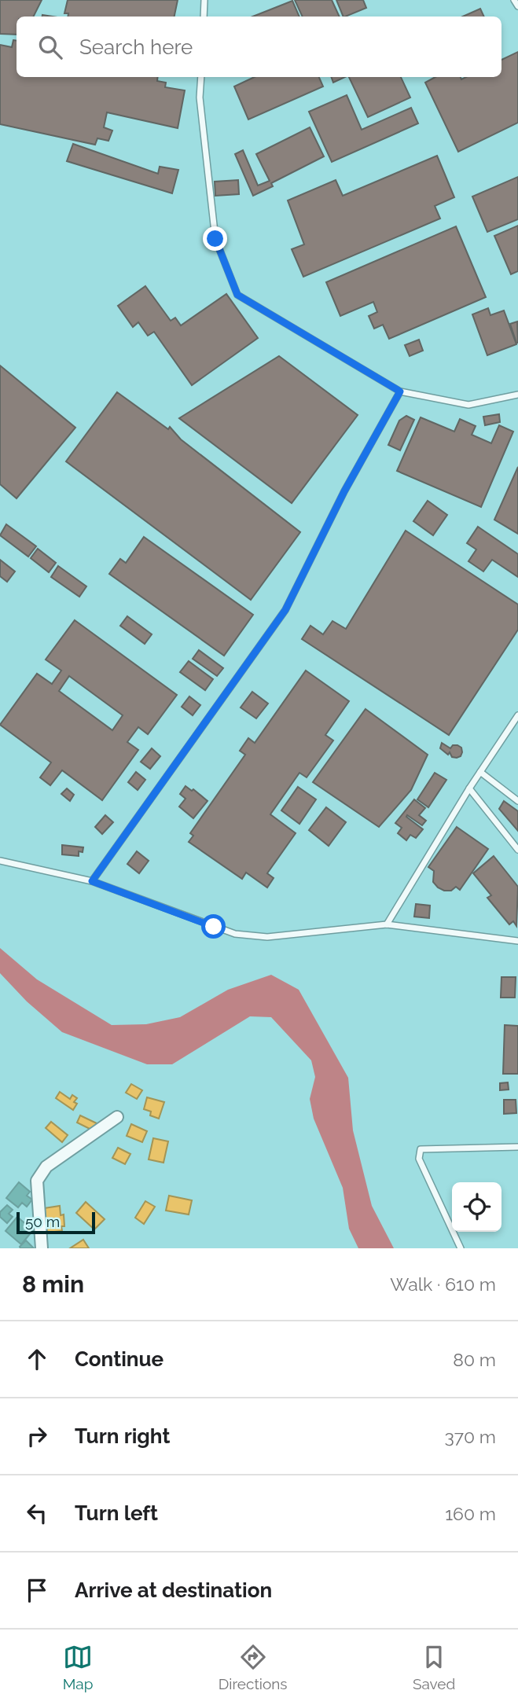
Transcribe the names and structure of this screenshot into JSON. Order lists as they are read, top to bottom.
{
  "scale_bar": "50 m",
  "page": {
    "search": "Search here",
    "scale": "50 m",
    "heading": ["8 min", "Walk · 610 m"],
    "list": [
      ["Continue", "80 m"],
      ["Turn right", "370 m"],
      ["Turn left", "160 m"],
      "Arrive at destination"
    ],
    "nav": ["Map", "Directions", "Saved"]
  }
}
